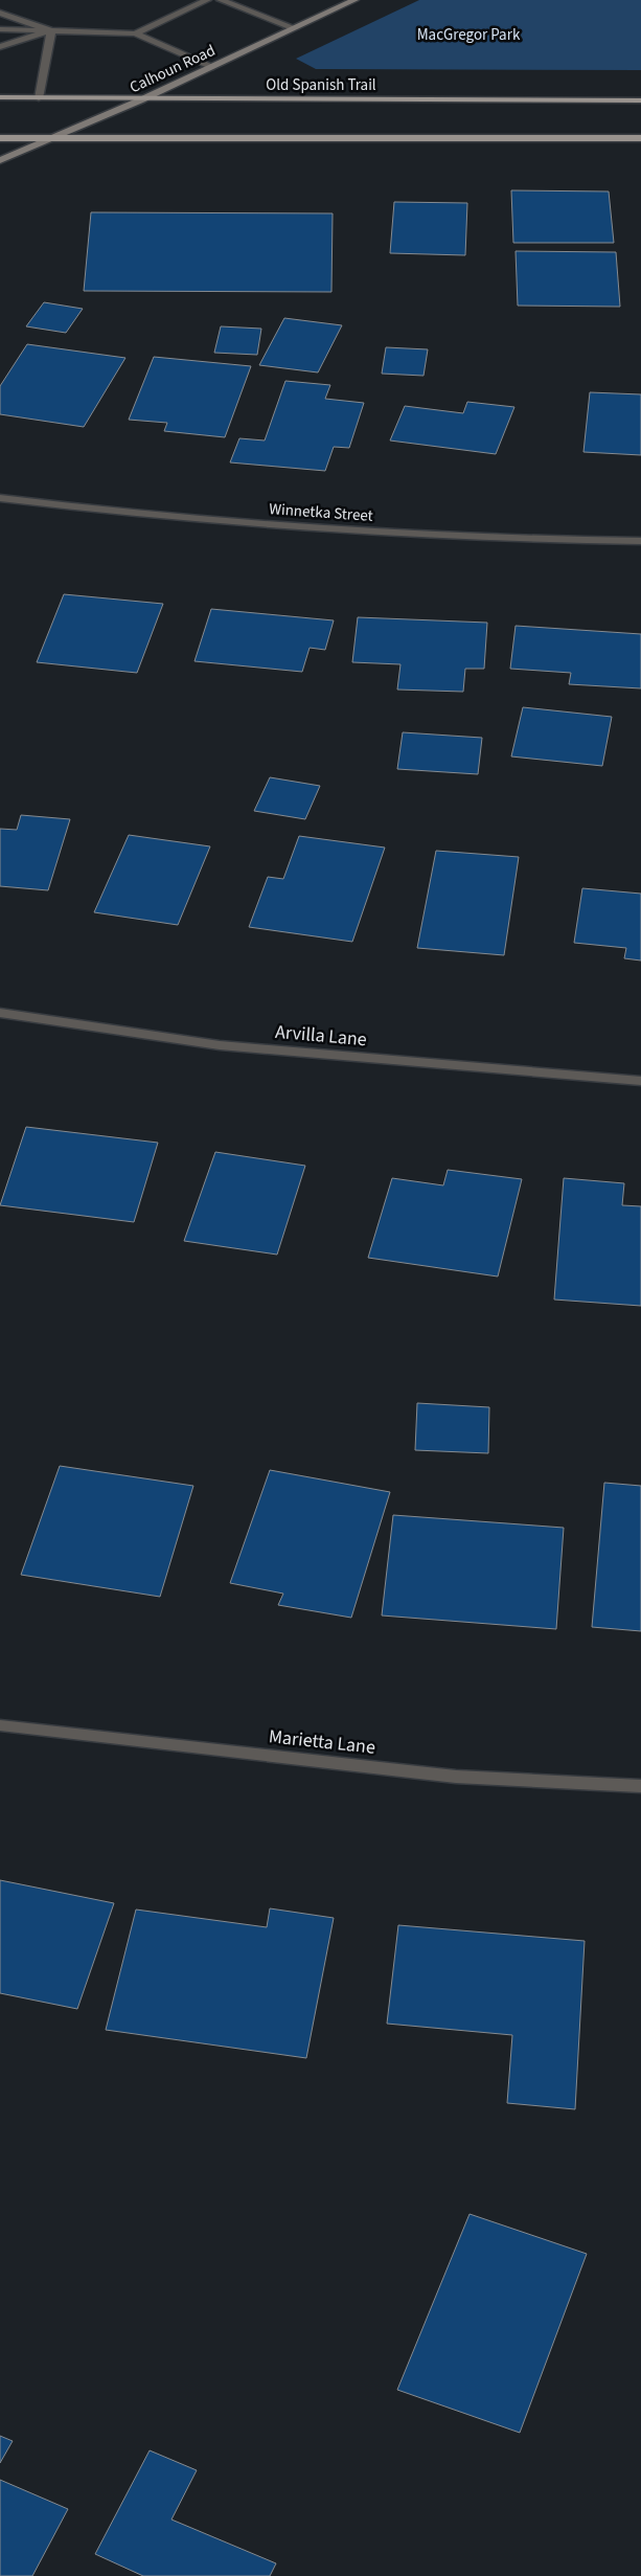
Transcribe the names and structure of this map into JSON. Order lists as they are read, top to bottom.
{
  "streets": {
    "main road": ["Old Spanish Trail"],
    "street": [
      "Calhoun Road",
      "Winnetka Street",
      "Arvilla Lane",
      "Marietta Lane"
    ]
  },
  "crossings": [
    ["Calhoun Road", "Old Spanish Trail"]
  ],
  "parks": ["MacGregor Park"]
}
